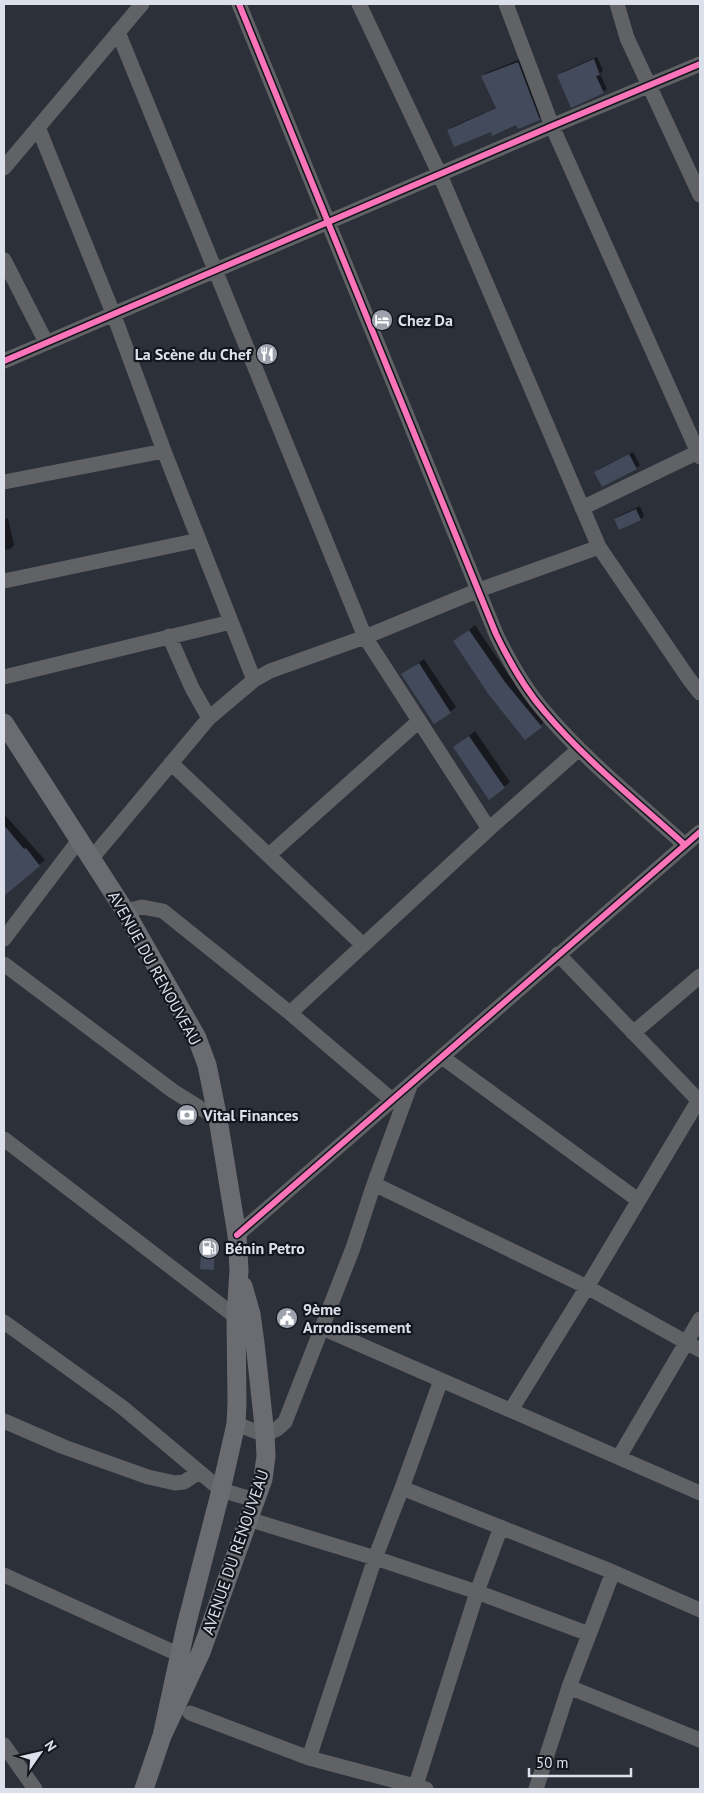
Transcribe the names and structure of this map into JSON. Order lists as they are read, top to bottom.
{
  "streets": {
    "main road": ["AVENUE DU RENOUVEAU"]
  },
  "places": {
    "hotel": ["Chez Da"],
    "restaurant": ["La Scène du Chef"],
    "bank": ["Vital Finances"],
    "fuel station": ["Bénin Petro"],
    "public building": ["9ème Arrondissement"]
  },
  "scale_bar": "50 m",
  "north": "top right"
}
